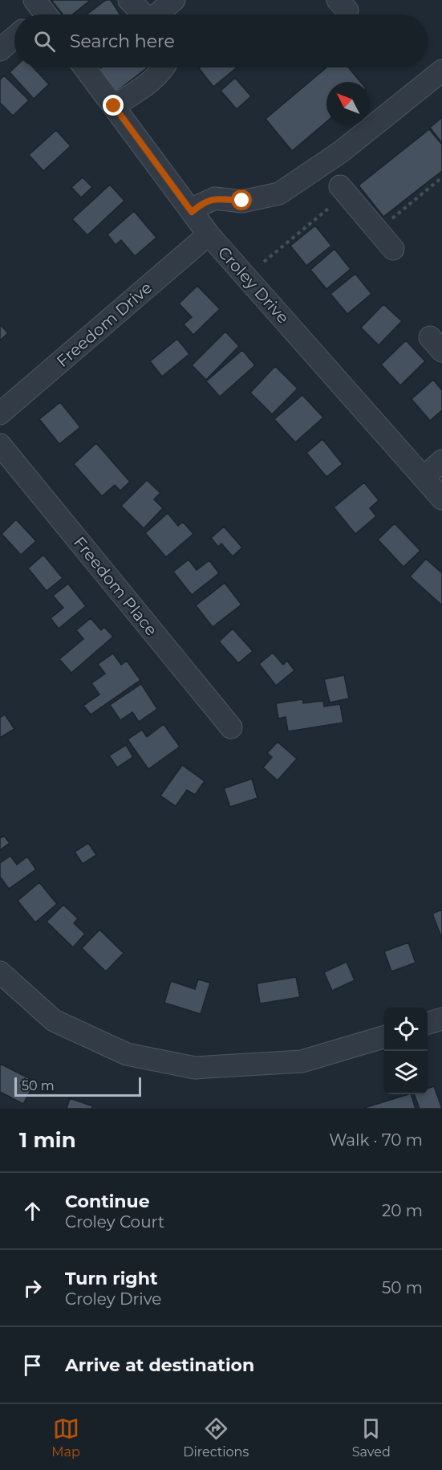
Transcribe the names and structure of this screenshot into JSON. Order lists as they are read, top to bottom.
{
  "streets": {
    "street": ["Croley Drive", "Freedom Drive", "Freedom Place"]
  },
  "crossings": [
    ["Croley Drive", "Freedom Drive"]
  ],
  "scale_bar": "50 m",
  "north": "top left",
  "page": {
    "search": "Search here",
    "scale": "50 m",
    "heading": ["1 min", "Walk · 70 m"],
    "list": [
      ["Continue", "Croley Court", "20 m"],
      ["Turn right", "Croley Drive", "50 m"],
      "Arrive at destination"
    ],
    "nav": ["Map", "Directions", "Saved"]
  }
}
